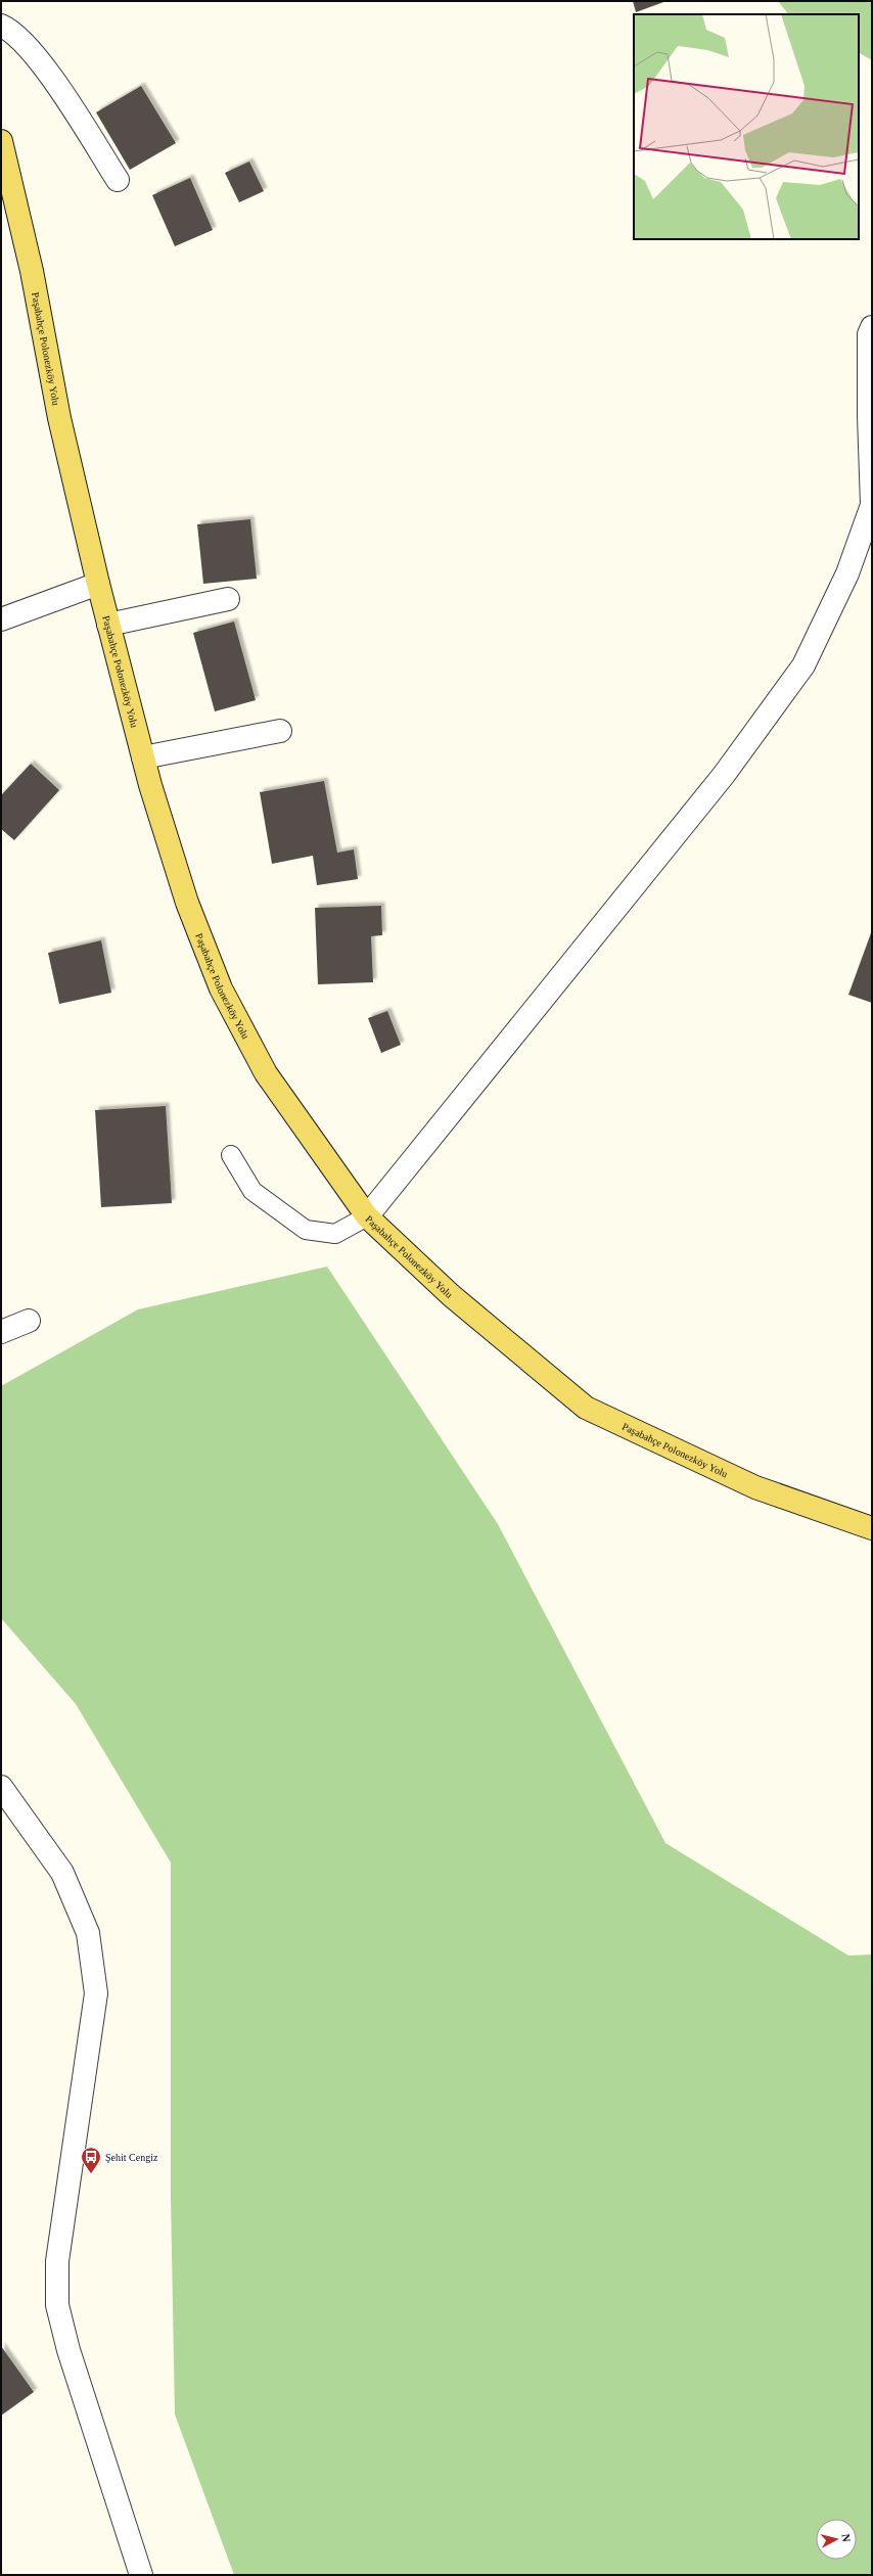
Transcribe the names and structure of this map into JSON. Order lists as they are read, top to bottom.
{
  "streets": {
    "main road": ["Paşabahçe Polonezköy Yolu"]
  },
  "places": {
    "bus stop": ["Şehit Cengiz"]
  },
  "north": "right"
}
